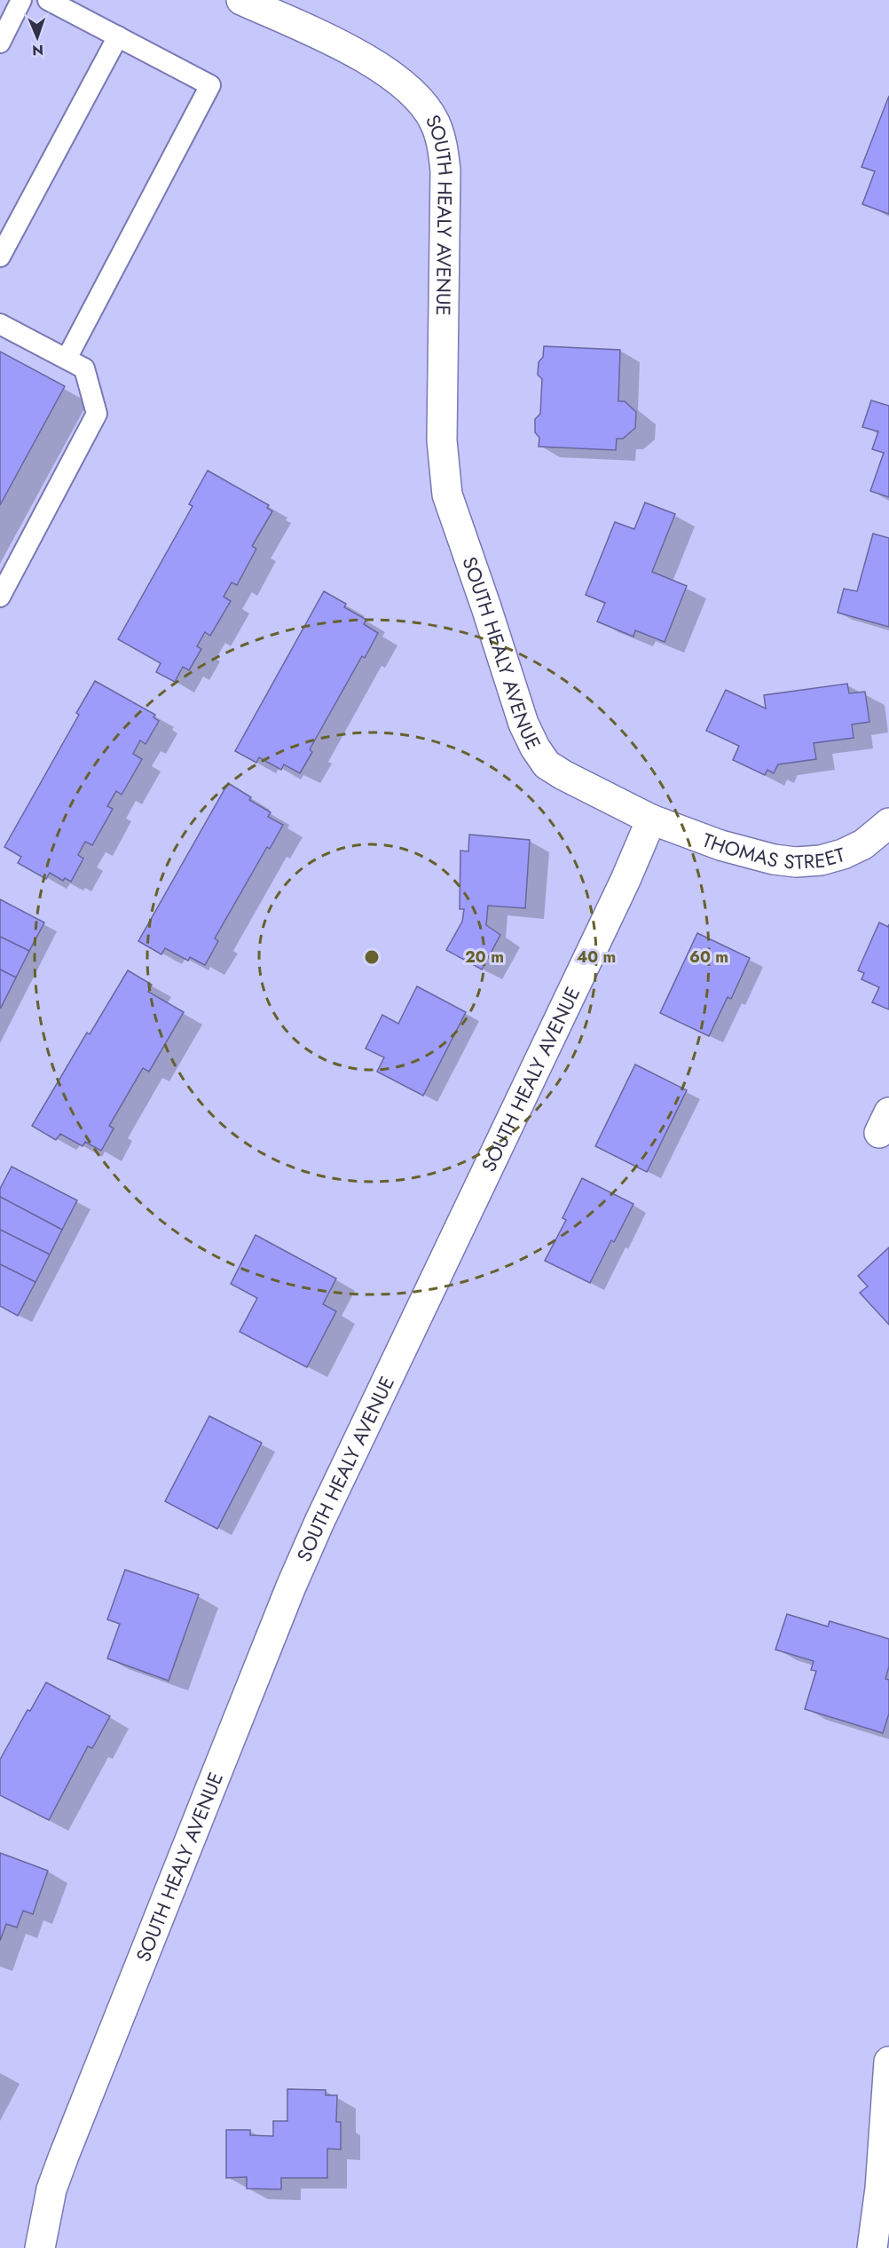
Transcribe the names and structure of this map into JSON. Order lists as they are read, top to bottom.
{
  "streets": {
    "street": ["SOUTH HEALY AVENUE", "THOMAS STREET"]
  },
  "crossings": [
    ["SOUTH HEALY AVENUE", "THOMAS STREET"]
  ],
  "north": "bottom",
  "rings": ["20 m", "40 m", "60 m"]
}
